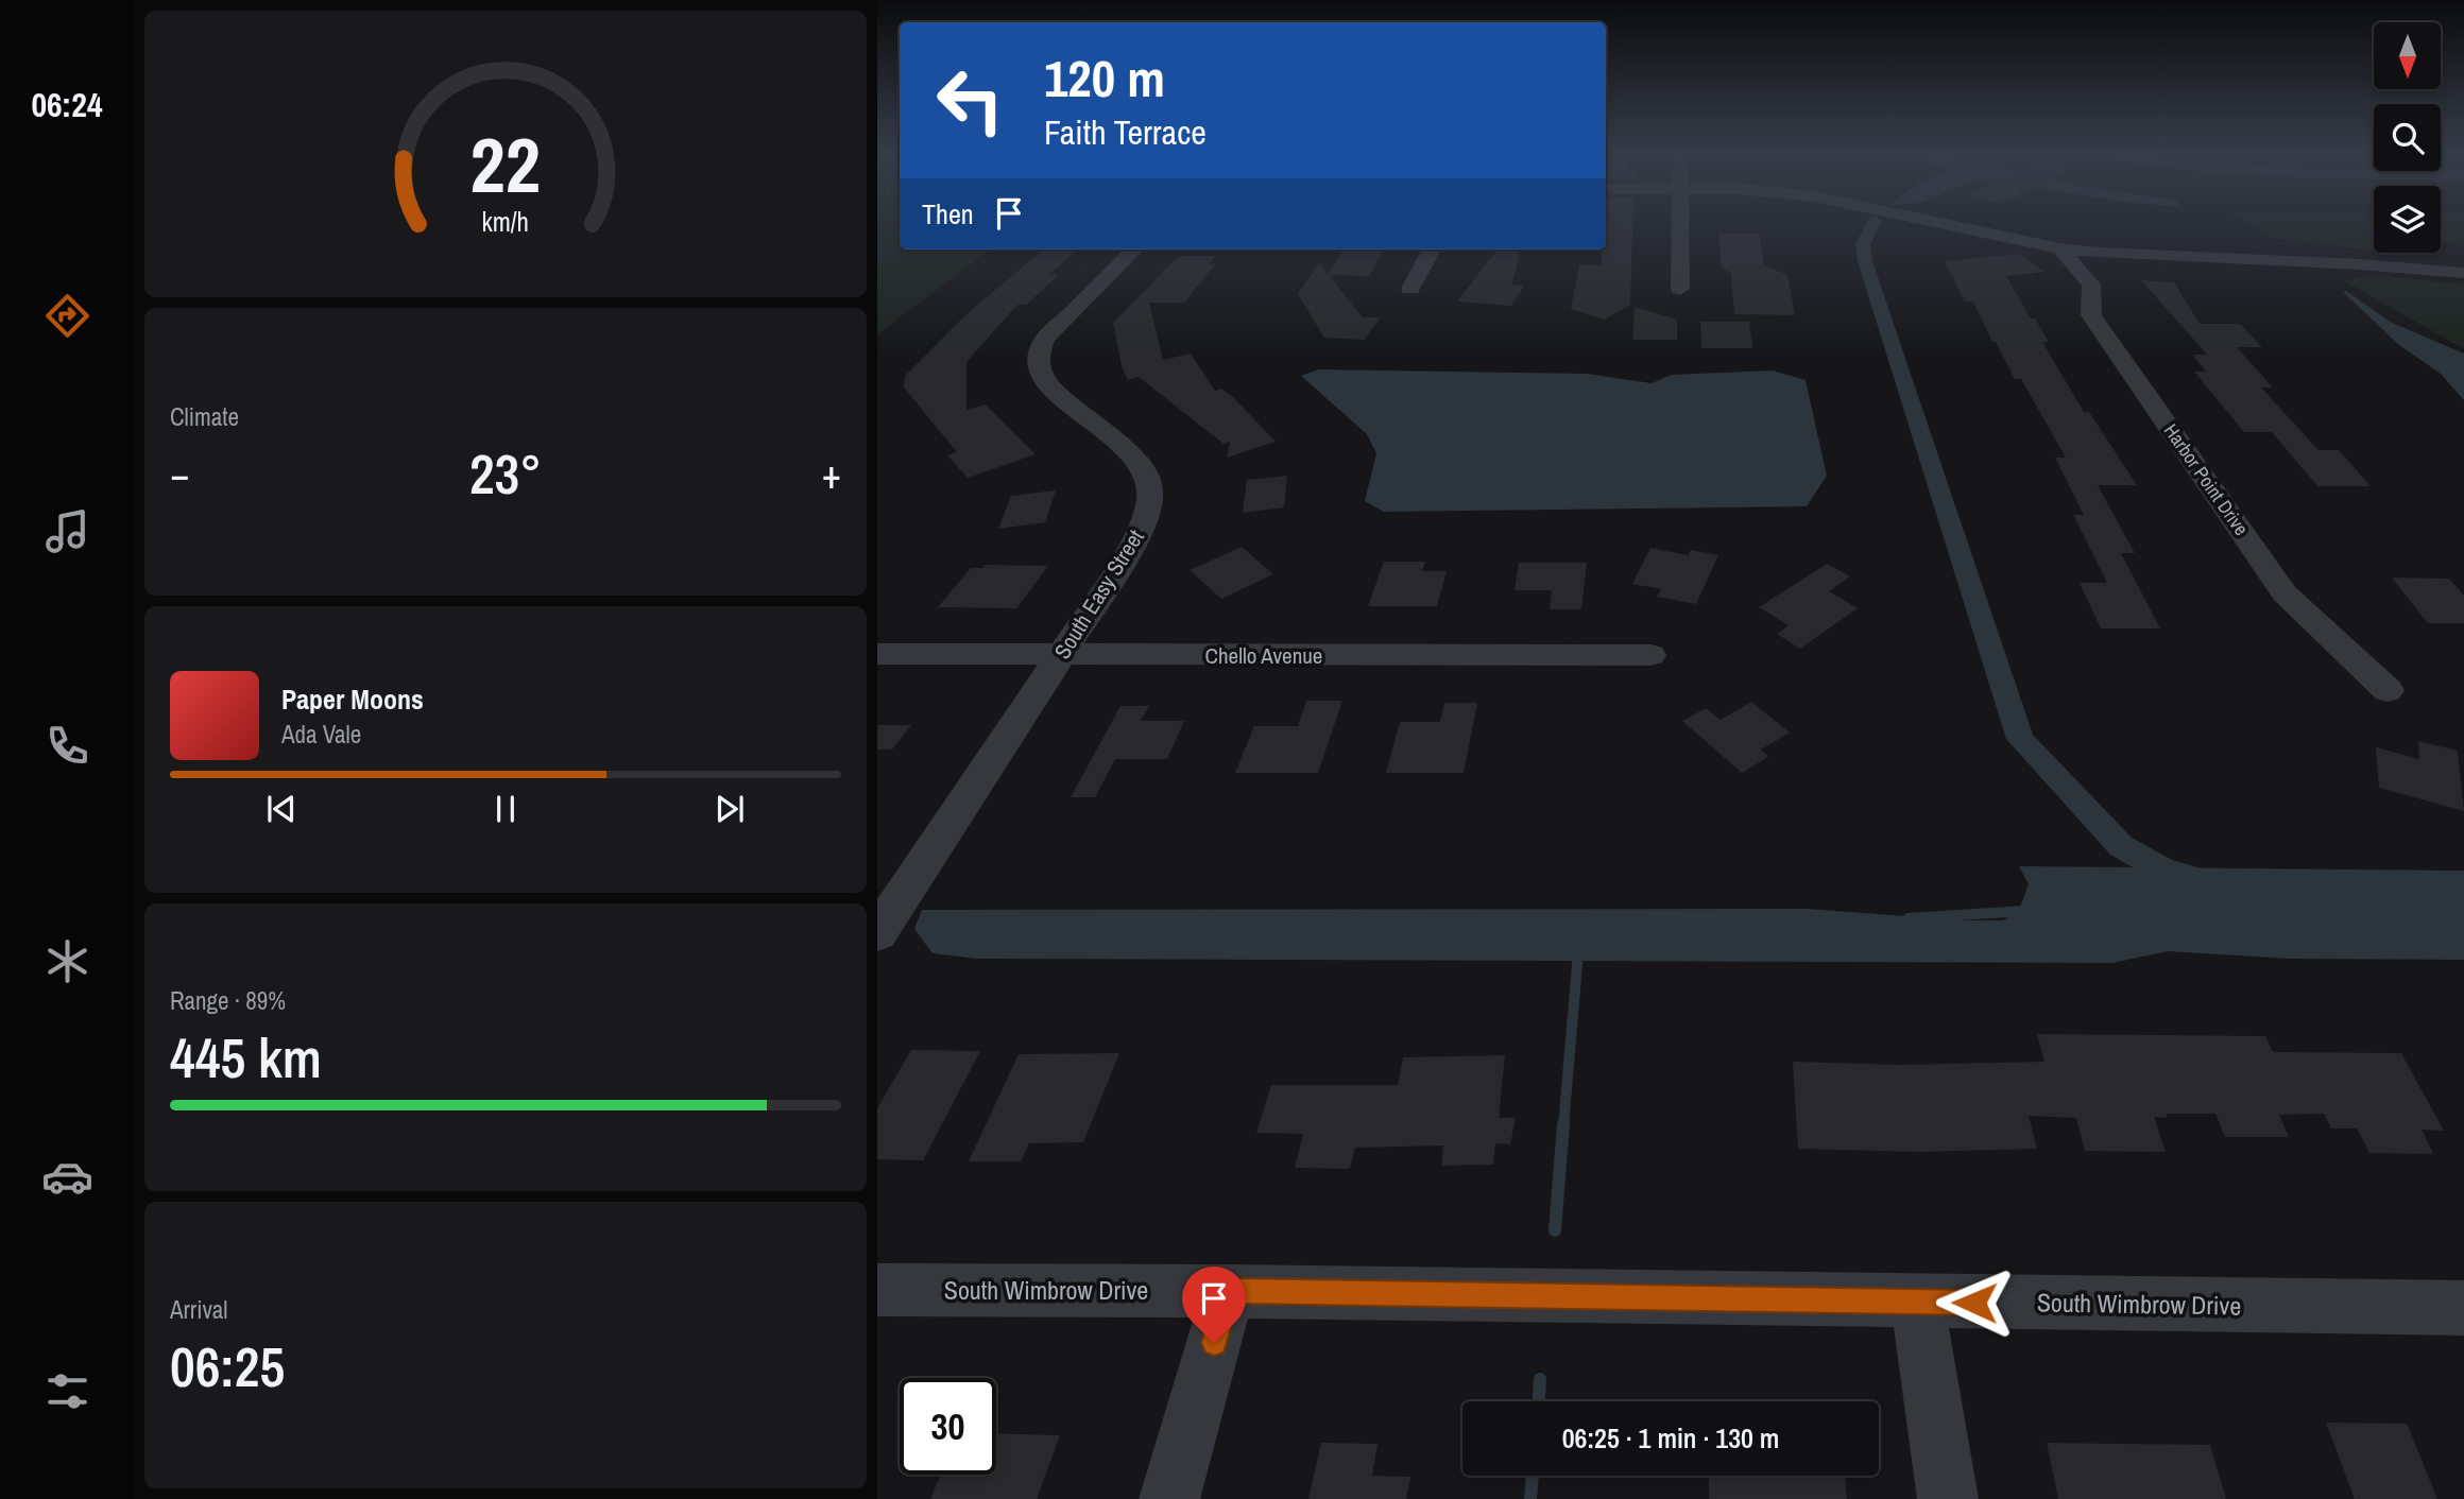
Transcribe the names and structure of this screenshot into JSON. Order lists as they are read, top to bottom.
{
  "streets": {
    "street": [
      "Harbor Point Drive",
      "South Easy Street",
      "Chello Avenue",
      "South Wimbrow Drive"
    ]
  },
  "crossings": [
    ["South Easy Street", "Chello Avenue"]
  ],
  "north": "bottom",
  "page": {
    "tabs": "06:24",
    "turn": ["120 m", "Faith Terrace"],
    "then": "Then",
    "tile": [
      "Climate",
      ["Range · 89%", "445 km"],
      ["Arrival", "06:25"]
    ],
    "heat": ["−", "23°", "+"],
    "song": ["Paper Moons", "Ada Vale"],
    "limit": "30",
    "trip": "06:25 · 1 min · 130 m",
    "gauge": ["22", "km/h"]
  }
}
